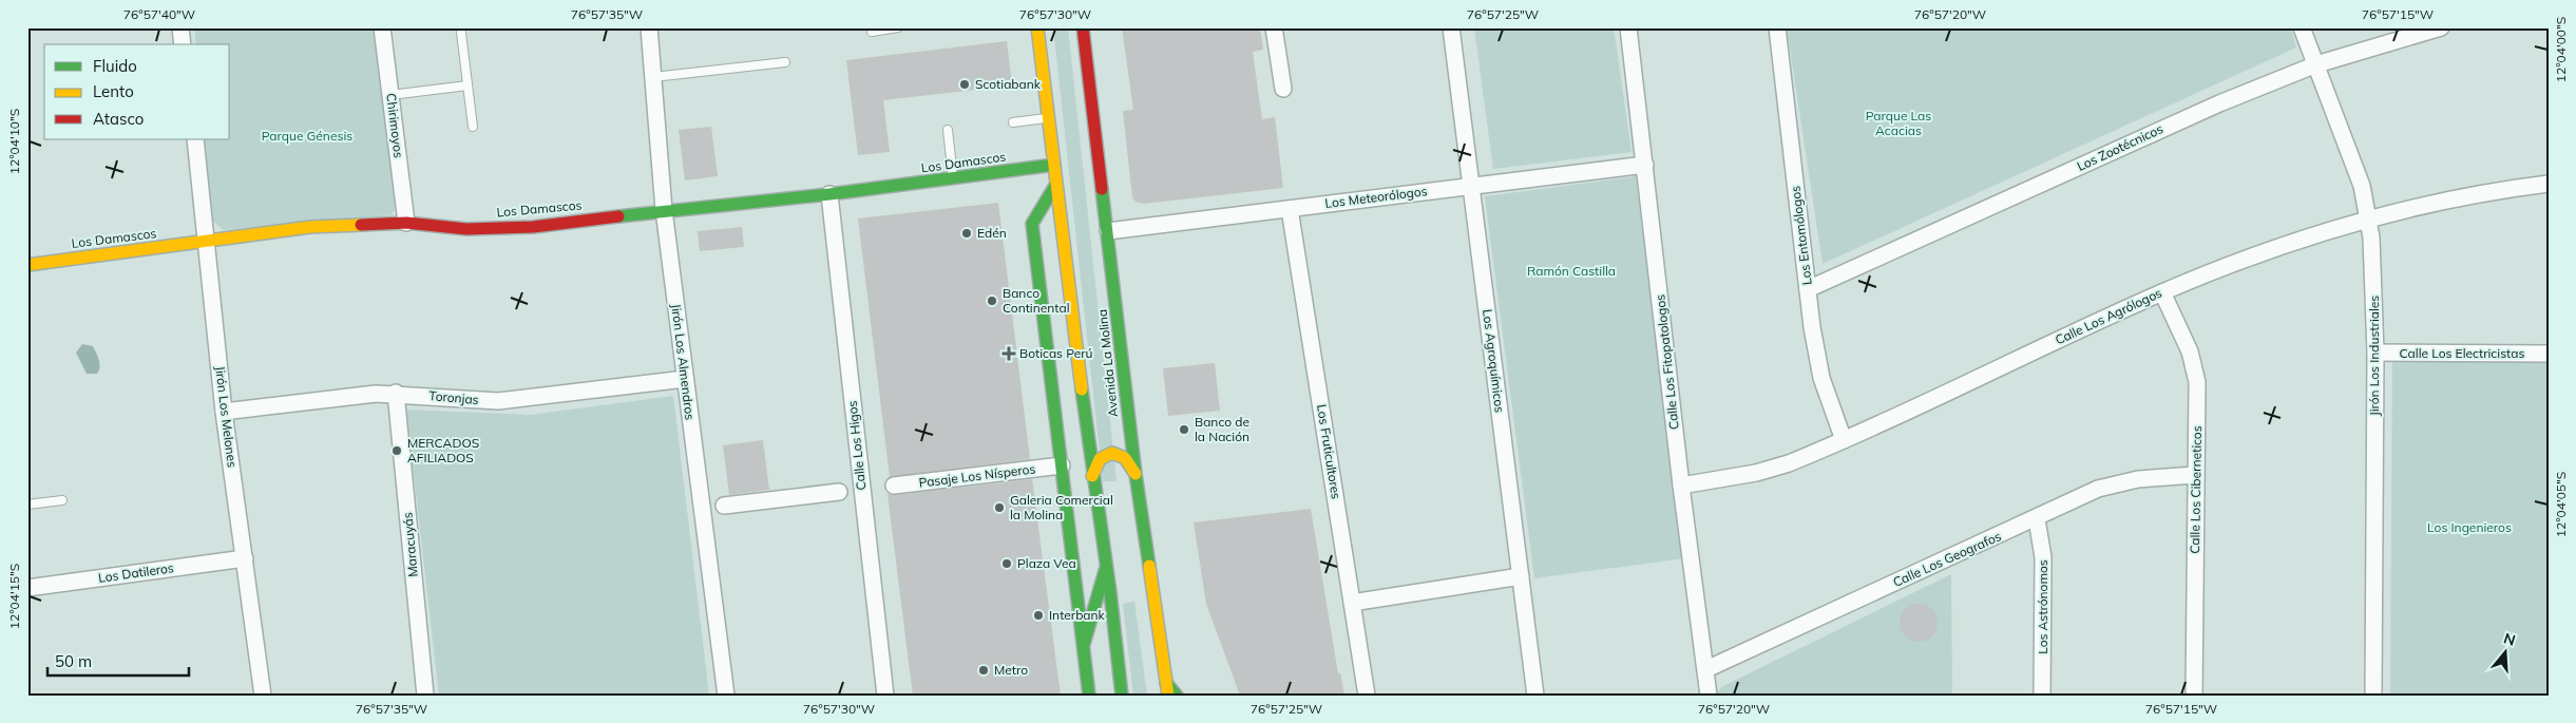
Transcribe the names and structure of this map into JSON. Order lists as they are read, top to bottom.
{
  "streets": {
    "main road": ["Los Damascos", "Avenida La Molina"],
    "street": [
      "Chirimoyos",
      "Los Zootécnicos",
      "Los Meteorólogos",
      "Los Entomólogos",
      "Calle Los Agrólogos",
      "Calle Los Electricistas",
      "Jirón Los Industriales",
      "Los Agroquímicos",
      "Jirón Los Almendros",
      "Calle Los Fitopatologos",
      "Toronjas",
      "Jirón Los Melones",
      "Calle Los Higos",
      "Los Fruticultores",
      "Pasaje Los Nísperos",
      "Calle Los Ciberneticos",
      "Maracuyás",
      "Calle Los Geografos",
      "Los Datileros",
      "Los Astrónomos"
    ]
  },
  "crossings": [
    ["Chirimoyos", "Los Damascos"],
    ["Los Zootécnicos", "Los Entomólogos"],
    ["Los Zootécnicos", "Jirón Los Industriales"],
    ["Los Damascos", "Jirón Los Almendros"],
    ["Los Damascos", "Jirón Los Melones"],
    ["Los Damascos", "Calle Los Higos"],
    ["Los Meteorólogos", "Los Agroquímicos"],
    ["Los Meteorólogos", "Calle Los Fitopatologos"],
    ["Los Meteorólogos", "Avenida La Molina"],
    ["Los Meteorólogos", "Los Fruticultores"],
    ["Los Entomólogos", "Calle Los Agrólogos"],
    ["Calle Los Agrólogos", "Jirón Los Industriales"],
    ["Calle Los Agrólogos", "Calle Los Fitopatologos"],
    ["Calle Los Agrólogos", "Calle Los Ciberneticos"],
    ["Calle Los Electricistas", "Jirón Los Industriales"],
    ["Jirón Los Almendros", "Toronjas"],
    ["Calle Los Fitopatologos", "Calle Los Geografos"],
    ["Toronjas", "Jirón Los Melones"],
    ["Toronjas", "Maracuyás"],
    ["Jirón Los Melones", "Los Datileros"],
    ["Calle Los Ciberneticos", "Calle Los Geografos"],
    ["Calle Los Geografos", "Los Astrónomos"]
  ],
  "parks": [
    "Parque Las Acacias",
    "Parque Génesis",
    "Ramón Castilla",
    "Los Ingenieros"
  ],
  "places": {
    "other": [
      "Scotiabank",
      "Edén",
      "Banco Continental",
      "Banco de la Nación",
      "MERCADOS AFILIADOS",
      "Galeria Comercial la Molina",
      "Plaza Vea",
      "Interbank",
      "Metro"
    ],
    "health": ["Boticas Perú"]
  },
  "legend": ["Fluido", "Lento", "Atasco"],
  "scale_bar": "50 m",
  "north": "top",
  "coordinates": [
    "76°57'40\"W",
    "76°57'35\"W",
    "76°57'30\"W",
    "76°57'25\"W",
    "76°57'20\"W",
    "76°57'15\"W",
    "12°04'00\"S",
    "12°04'10\"S",
    "12°04'05\"S",
    "12°04'15\"S"
  ]
}
